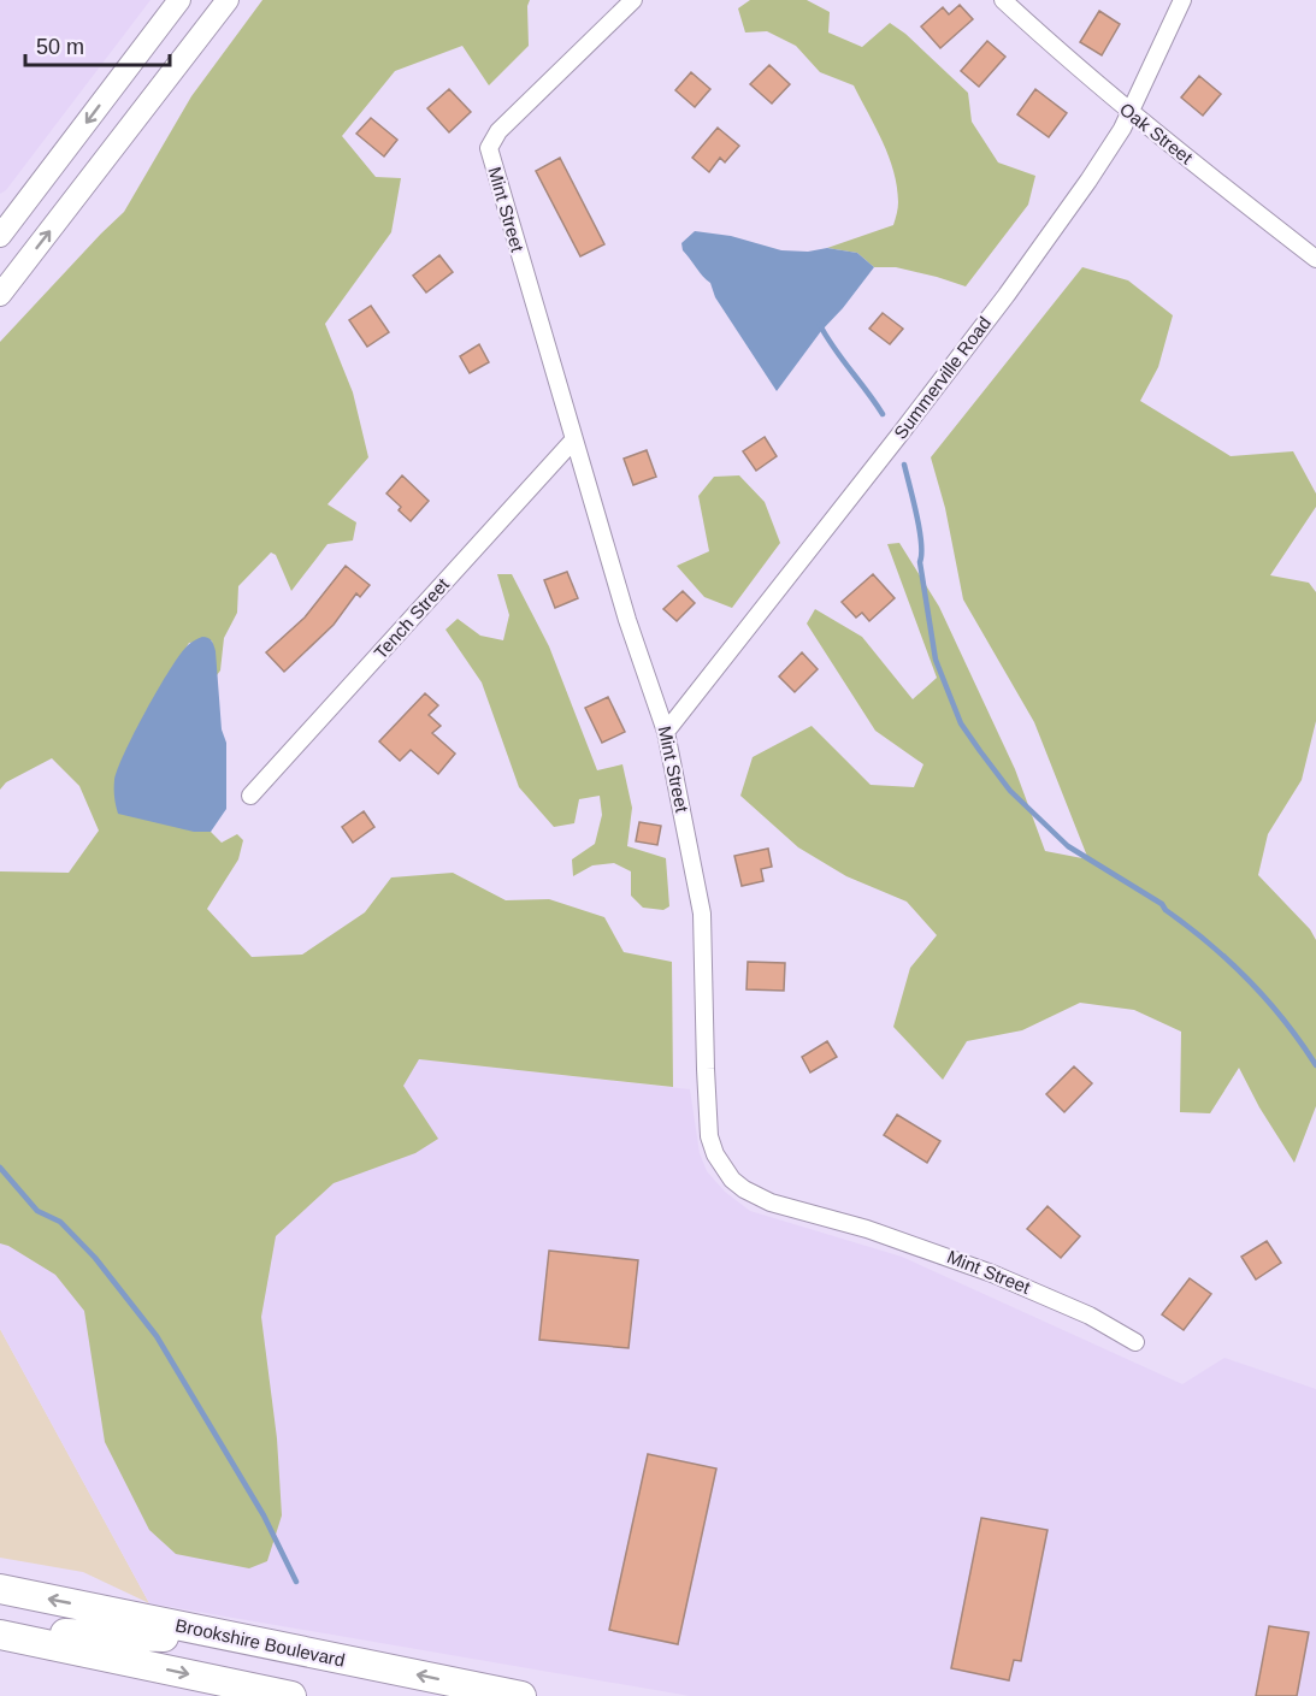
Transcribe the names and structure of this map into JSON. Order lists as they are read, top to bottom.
{
  "streets": {
    "highway": ["Brookshire Boulevard"],
    "street": [
      "Oak Street",
      "Mint Street",
      "Summerville Road",
      "Tench Street"
    ]
  },
  "crossings": [
    ["Oak Street", "Summerville Road"],
    ["Mint Street", "Summerville Road"],
    ["Mint Street", "Tench Street"]
  ],
  "scale_bar": "50 m"
}
